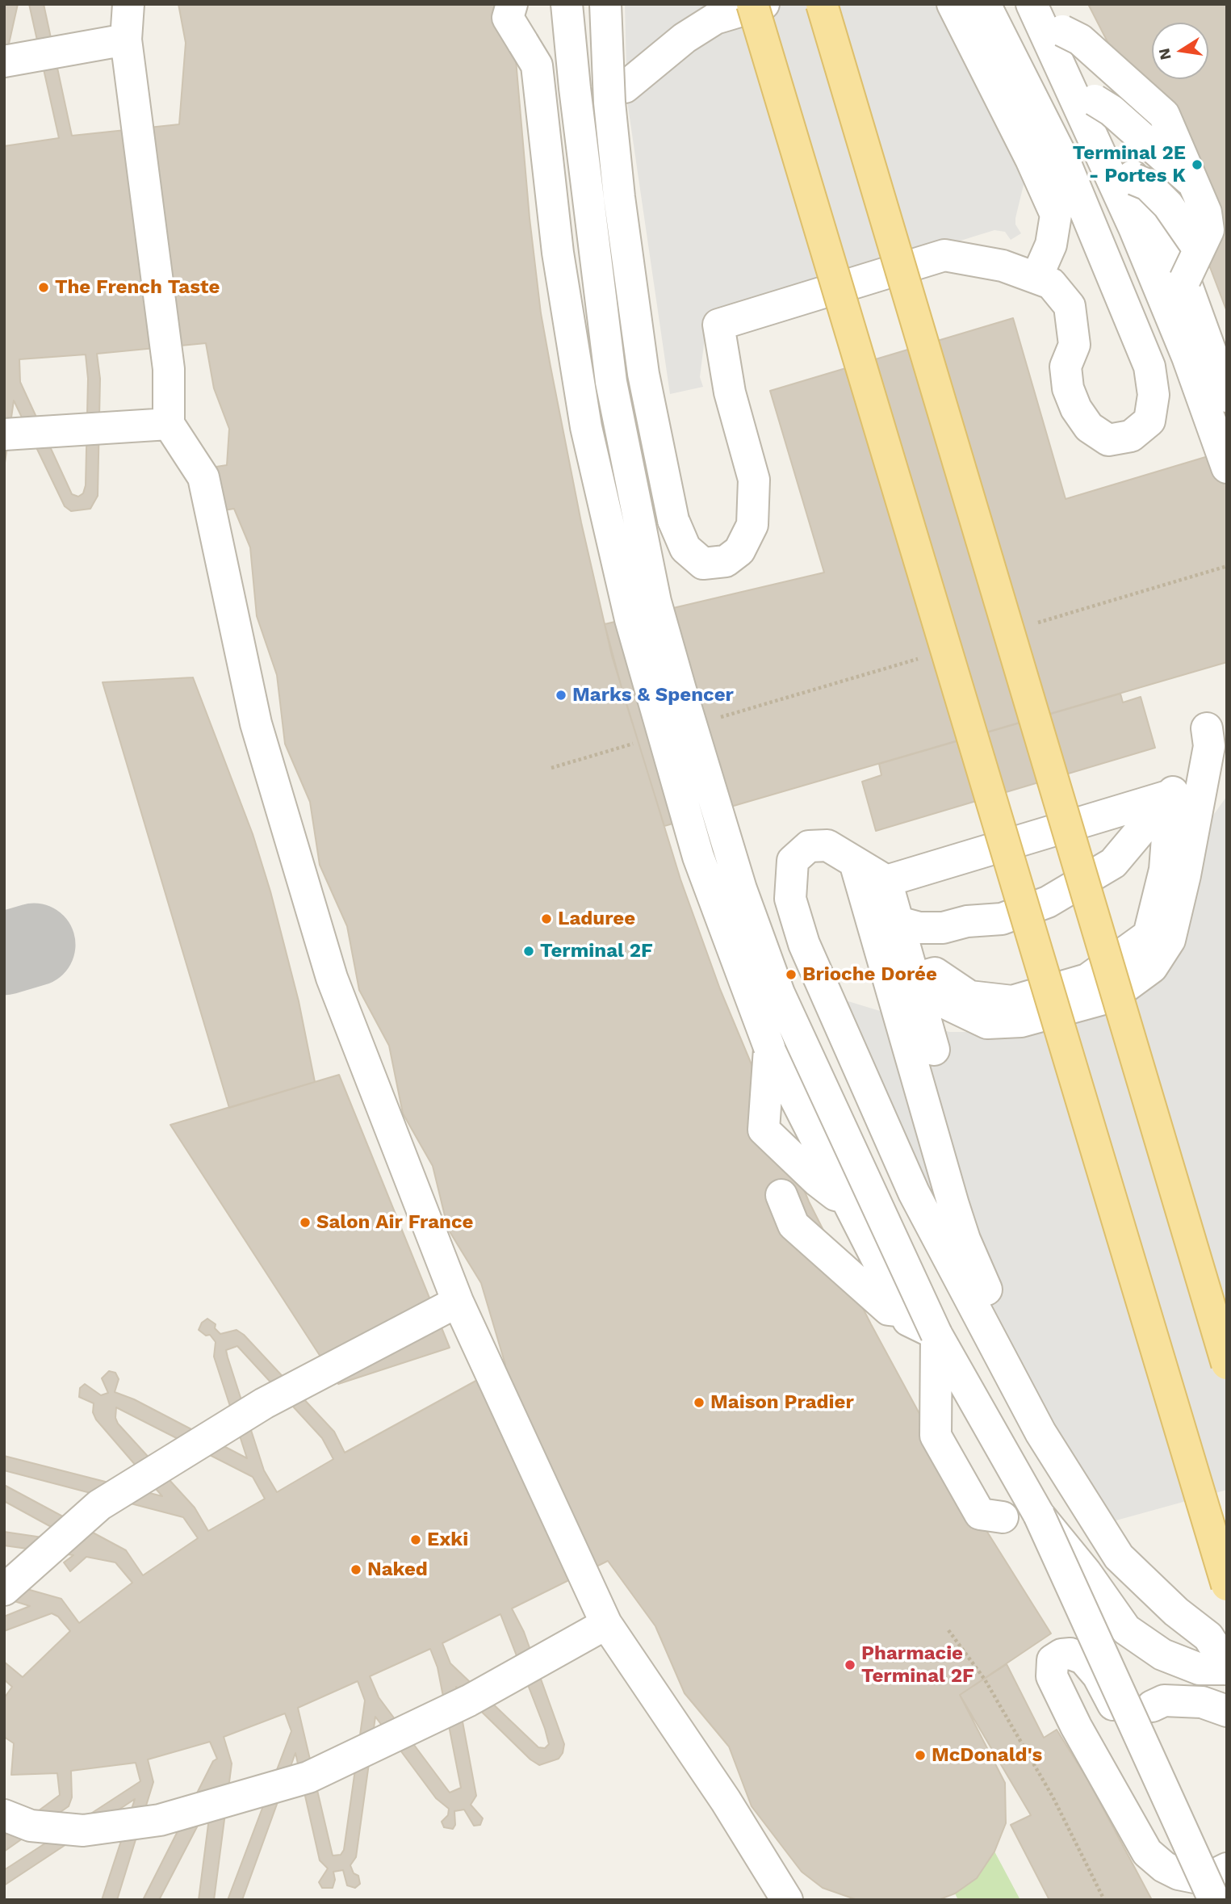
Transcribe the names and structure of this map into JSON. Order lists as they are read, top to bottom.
{
  "places": [
    "Terminal 2E - Portes K",
    "The French Taste",
    "Marks & Spencer",
    "Laduree",
    "Terminal 2F",
    "Brioche Dorée",
    "Salon Air France",
    "Maison Pradier",
    "Exki",
    "Naked",
    "Pharmacie Terminal 2F",
    "McDonald's"
  ],
  "north": "left"
}
